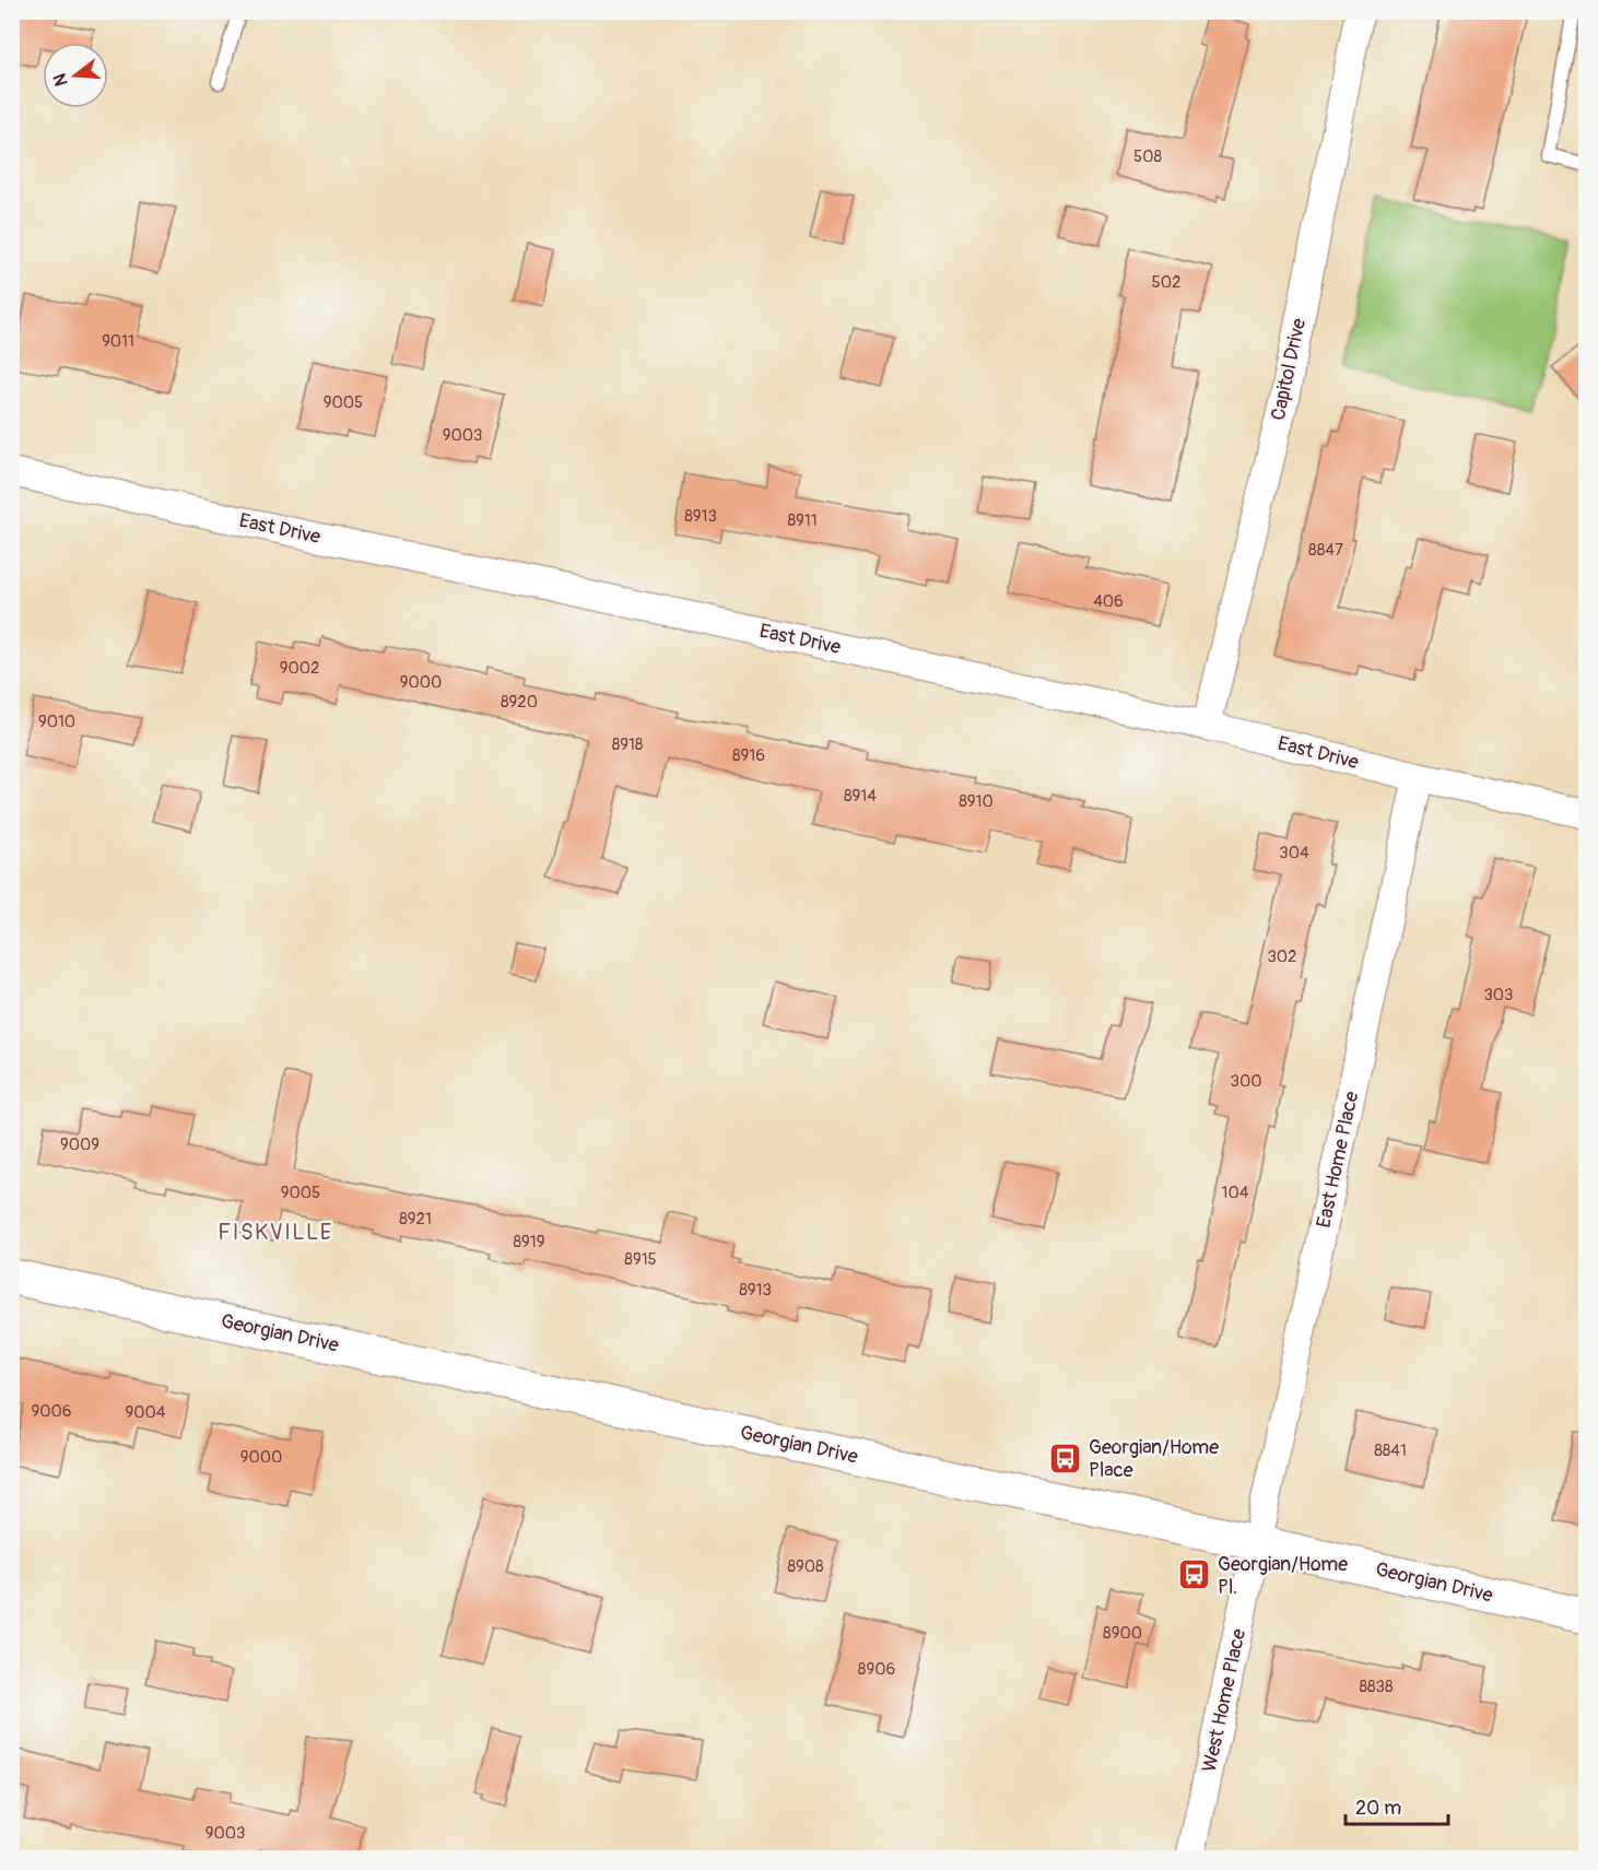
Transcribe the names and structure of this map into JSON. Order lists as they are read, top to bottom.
{
  "streets": {
    "street": [
      "Capitol Drive",
      "East Drive",
      "East Home Place",
      "Georgian Drive",
      "West Home Place"
    ]
  },
  "crossings": [
    ["Capitol Drive", "East Drive"],
    ["East Drive", "East Home Place"],
    ["East Home Place", "Georgian Drive"],
    ["East Home Place", "West Home Place"],
    ["Georgian Drive", "West Home Place"]
  ],
  "districts": ["FISKVILLE"],
  "places": {
    "bus stop": ["Georgian/Home Place", "Georgian/Home Pl."]
  },
  "house_numbers": [
    "508",
    "502",
    "9011",
    "9005",
    "9003",
    "8913",
    "8911",
    "8847",
    "406",
    "9002",
    "9000",
    "8920",
    "9010",
    "8918",
    "8916",
    "8914",
    "8910",
    "304",
    "302",
    "303",
    "300",
    "9009",
    "9005",
    "104",
    "8921",
    "8919",
    "8915",
    "8913",
    "9006",
    "9004",
    "8841",
    "9000",
    "8908",
    "8900",
    "8906",
    "8838",
    "9003"
  ],
  "scale_bar": "20 m",
  "north": "left"
}
